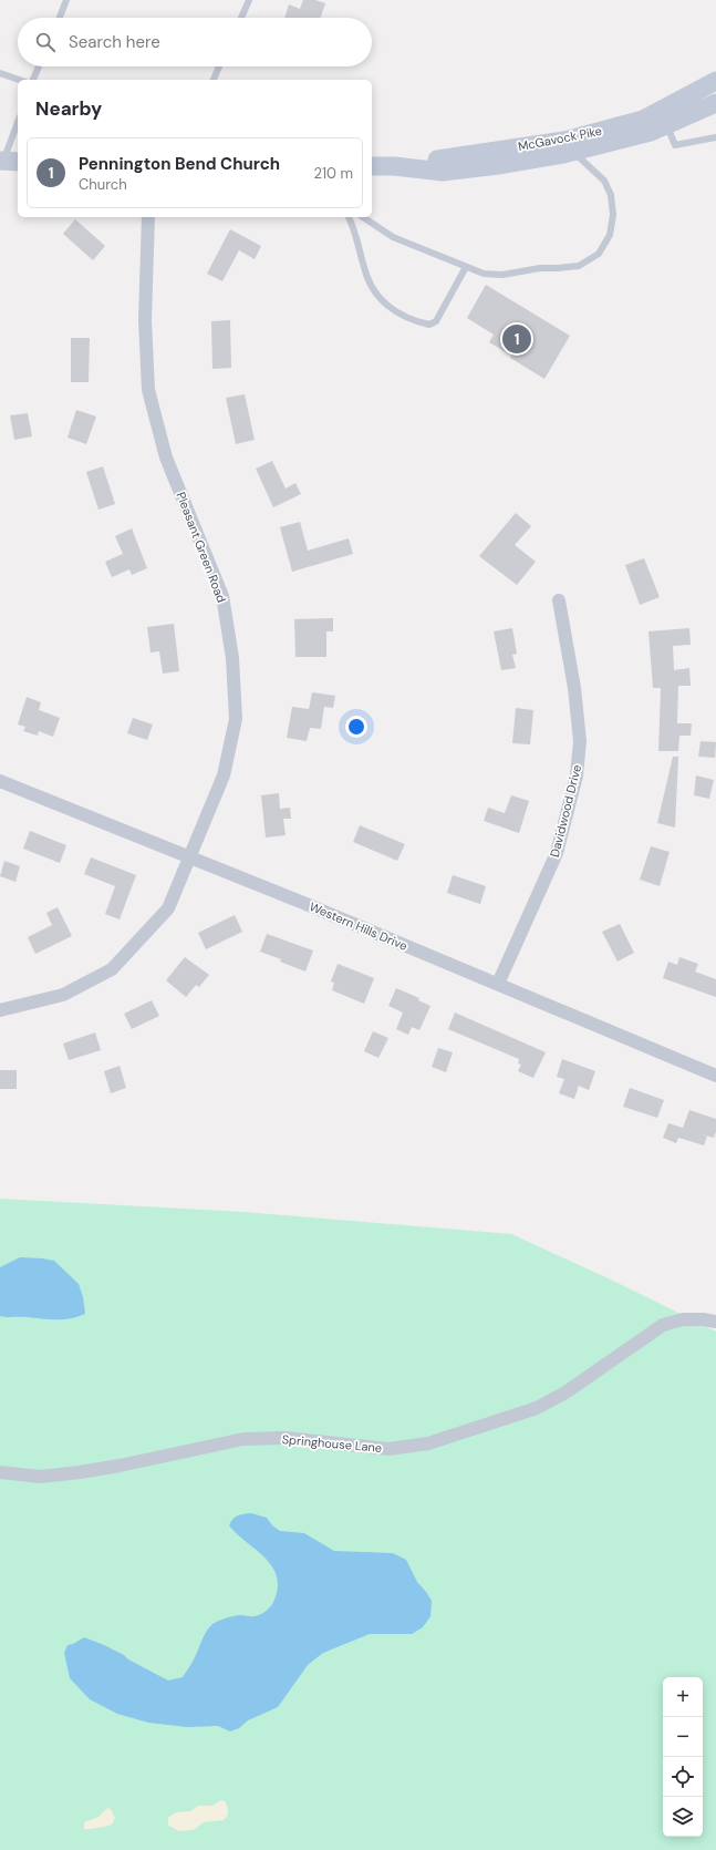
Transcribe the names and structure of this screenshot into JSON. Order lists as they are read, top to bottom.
{
  "streets": {
    "main road": ["McGavock Pike"],
    "street": [
      "Pleasant Green Road",
      "Davidwood Drive",
      "Western Hills Drive",
      "Springhouse Lane"
    ]
  },
  "crossings": [
    ["Pleasant Green Road", "Western Hills Drive"],
    ["Davidwood Drive", "Western Hills Drive"]
  ],
  "page": {
    "search": "Search here",
    "heading": "Nearby",
    "list": [
      {
        "mark": "1",
        "name": "Pennington Bend Church",
        "note": "Church",
        "value": "210 m"
      }
    ],
    "pins": "1",
    "map_buttons": ["+", "−"]
  }
}
